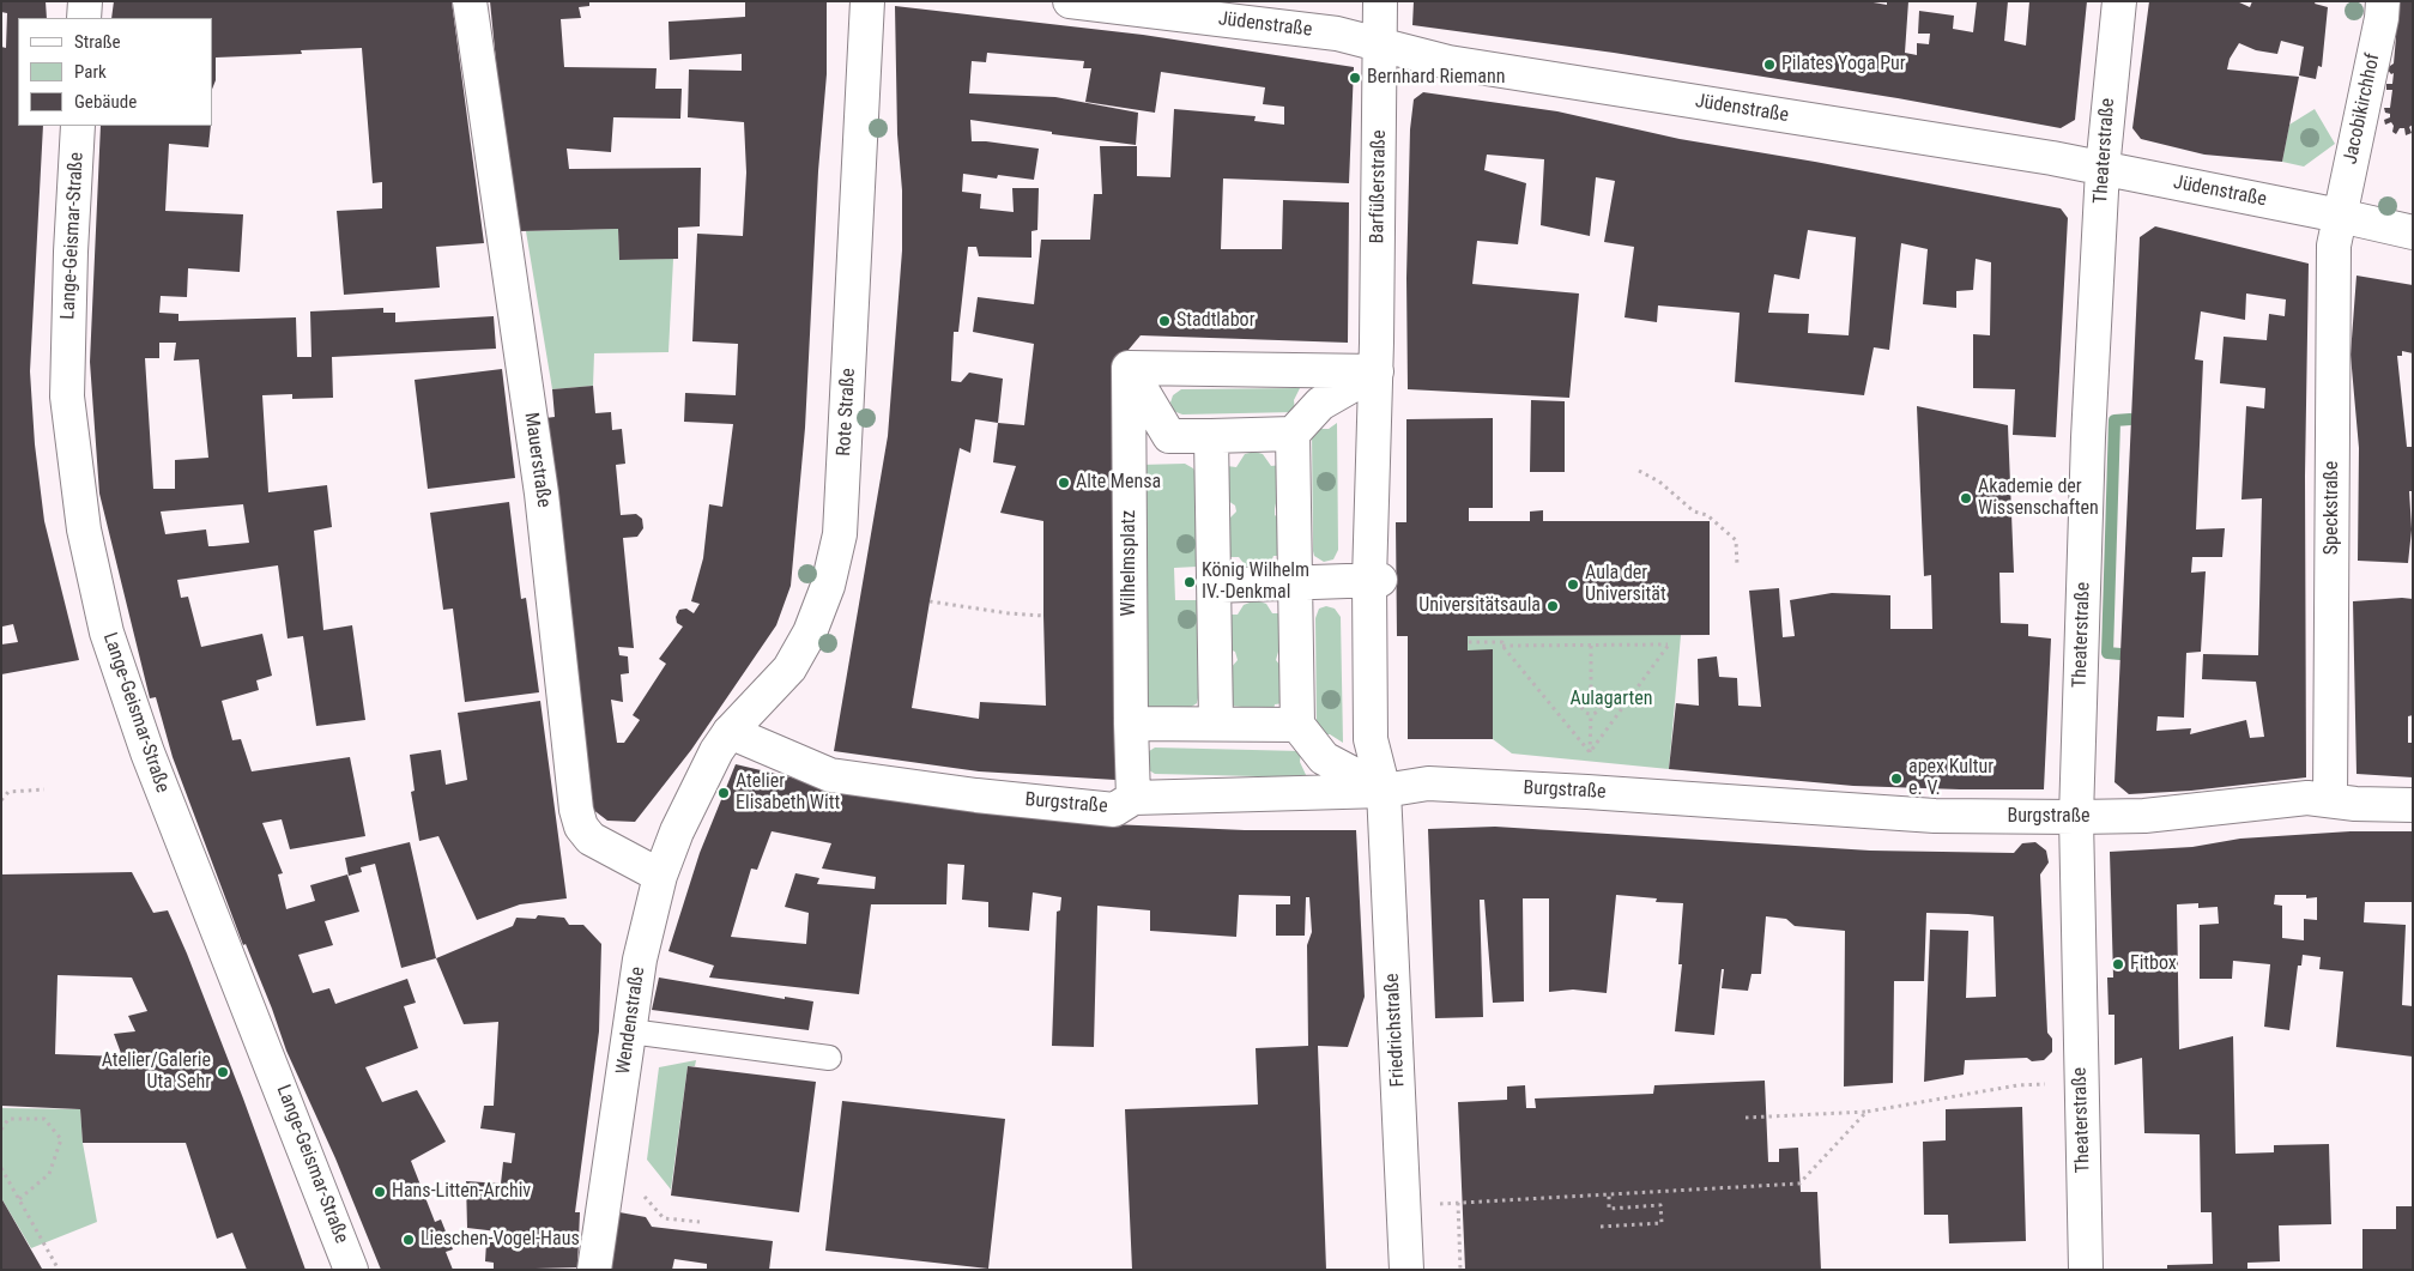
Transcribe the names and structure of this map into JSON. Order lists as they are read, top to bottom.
{
  "streets": {
    "street": [
      "Jüdenstraße",
      "Jacobikirchhof",
      "Theaterstraße",
      "Barfüßerstraße",
      "Lange-Geismar-Straße",
      "Rote Straße",
      "Mauerstraße",
      "Speckstraße",
      "Wilhelmsplatz",
      "Burgstraße",
      "Wendenstraße",
      "Friedrichstraße"
    ]
  },
  "crossings": [
    ["Jüdenstraße", "Jacobikirchhof"],
    ["Jüdenstraße", "Theaterstraße"],
    ["Jüdenstraße", "Barfüßerstraße"],
    ["Jüdenstraße", "Speckstraße"],
    ["Jacobikirchhof", "Speckstraße"],
    ["Theaterstraße", "Burgstraße"],
    ["Rote Straße", "Burgstraße"],
    ["Rote Straße", "Wendenstraße"],
    ["Mauerstraße", "Wendenstraße"],
    ["Speckstraße", "Burgstraße"],
    ["Wilhelmsplatz", "Burgstraße"],
    ["Burgstraße", "Friedrichstraße"]
  ],
  "parks": ["Aulagarten"],
  "places": [
    "Pilates Yoga Pur",
    "Bernhard Riemann",
    "Stadtlabor",
    "Alte Mensa",
    "Akademie der Wissenschaften",
    "König Wilhelm IV.-Denkmal",
    "Aula der Universität",
    "Universitätsaula",
    "apex Kultur e. V.",
    "Atelier Elisabeth Witt",
    "Fitbox",
    "Atelier/Galerie Uta Sehr",
    "Hans-Litten-Archiv",
    "Lieschen-Vogel-Haus"
  ],
  "legend": ["Straße", "Park", "Gebäude"]
}
